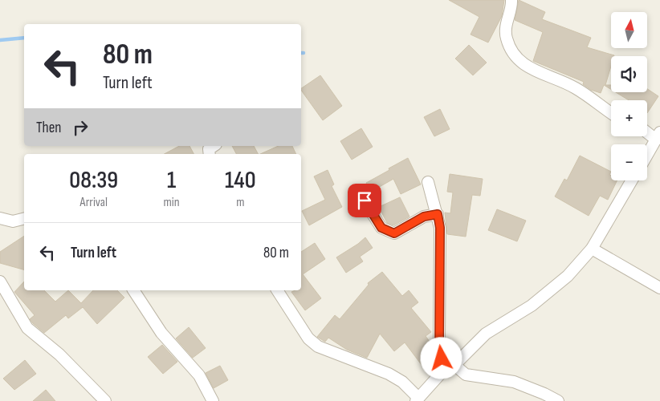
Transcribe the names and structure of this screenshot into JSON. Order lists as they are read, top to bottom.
{
  "north": "top",
  "page": {
    "map_buttons": ["+", "−"],
    "turn": ["80 m", "Turn left"],
    "then": "Then",
    "eta": [
      "08:39",
      "Arrival",
      "1",
      "min",
      "140",
      "m"
    ],
    "list": [
      {
        "name": "Turn left",
        "value": "80 m"
      }
    ]
  }
}
